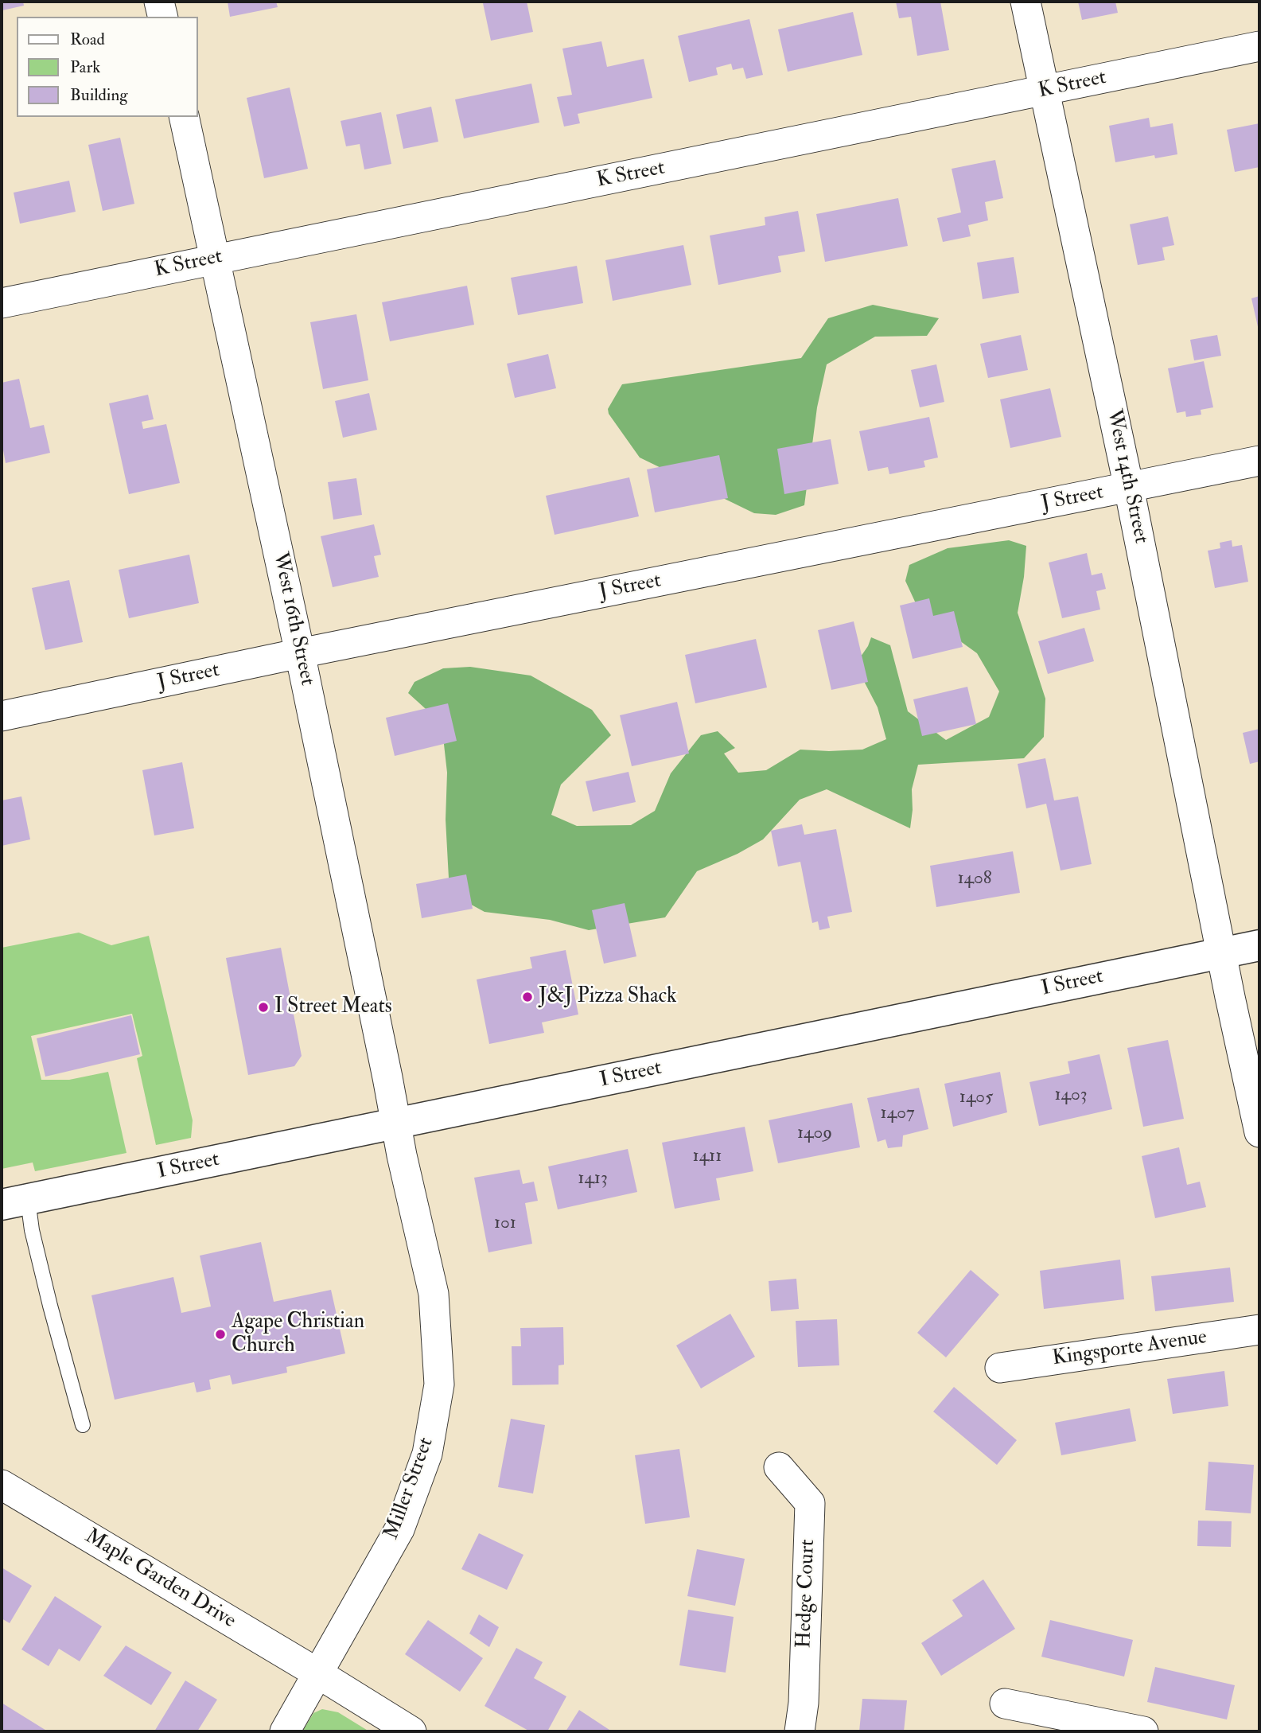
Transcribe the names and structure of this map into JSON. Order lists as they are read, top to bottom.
{
  "streets": {
    "street": [
      "K Street",
      "West 14th Street",
      "J Street",
      "West 16th Street",
      "I Street",
      "Kingsporte Avenue",
      "Miller Street",
      "Maple Garden Drive",
      "Hedge Court"
    ]
  },
  "crossings": [
    ["K Street", "West 14th Street"],
    ["K Street", "West 16th Street"],
    ["West 14th Street", "J Street"],
    ["West 14th Street", "I Street"],
    ["J Street", "West 16th Street"],
    ["West 16th Street", "I Street"],
    ["West 16th Street", "Miller Street"],
    ["I Street", "Miller Street"],
    ["Miller Street", "Maple Garden Drive"]
  ],
  "places": ["J&J Pizza Shack", "I Street Meats", "Agape Christian Church"],
  "house_numbers": [
    "1408",
    "1403",
    "1405",
    "1407",
    "1409",
    "1411",
    "1413",
    "101"
  ],
  "legend": ["Road", "Park", "Building"]
}
